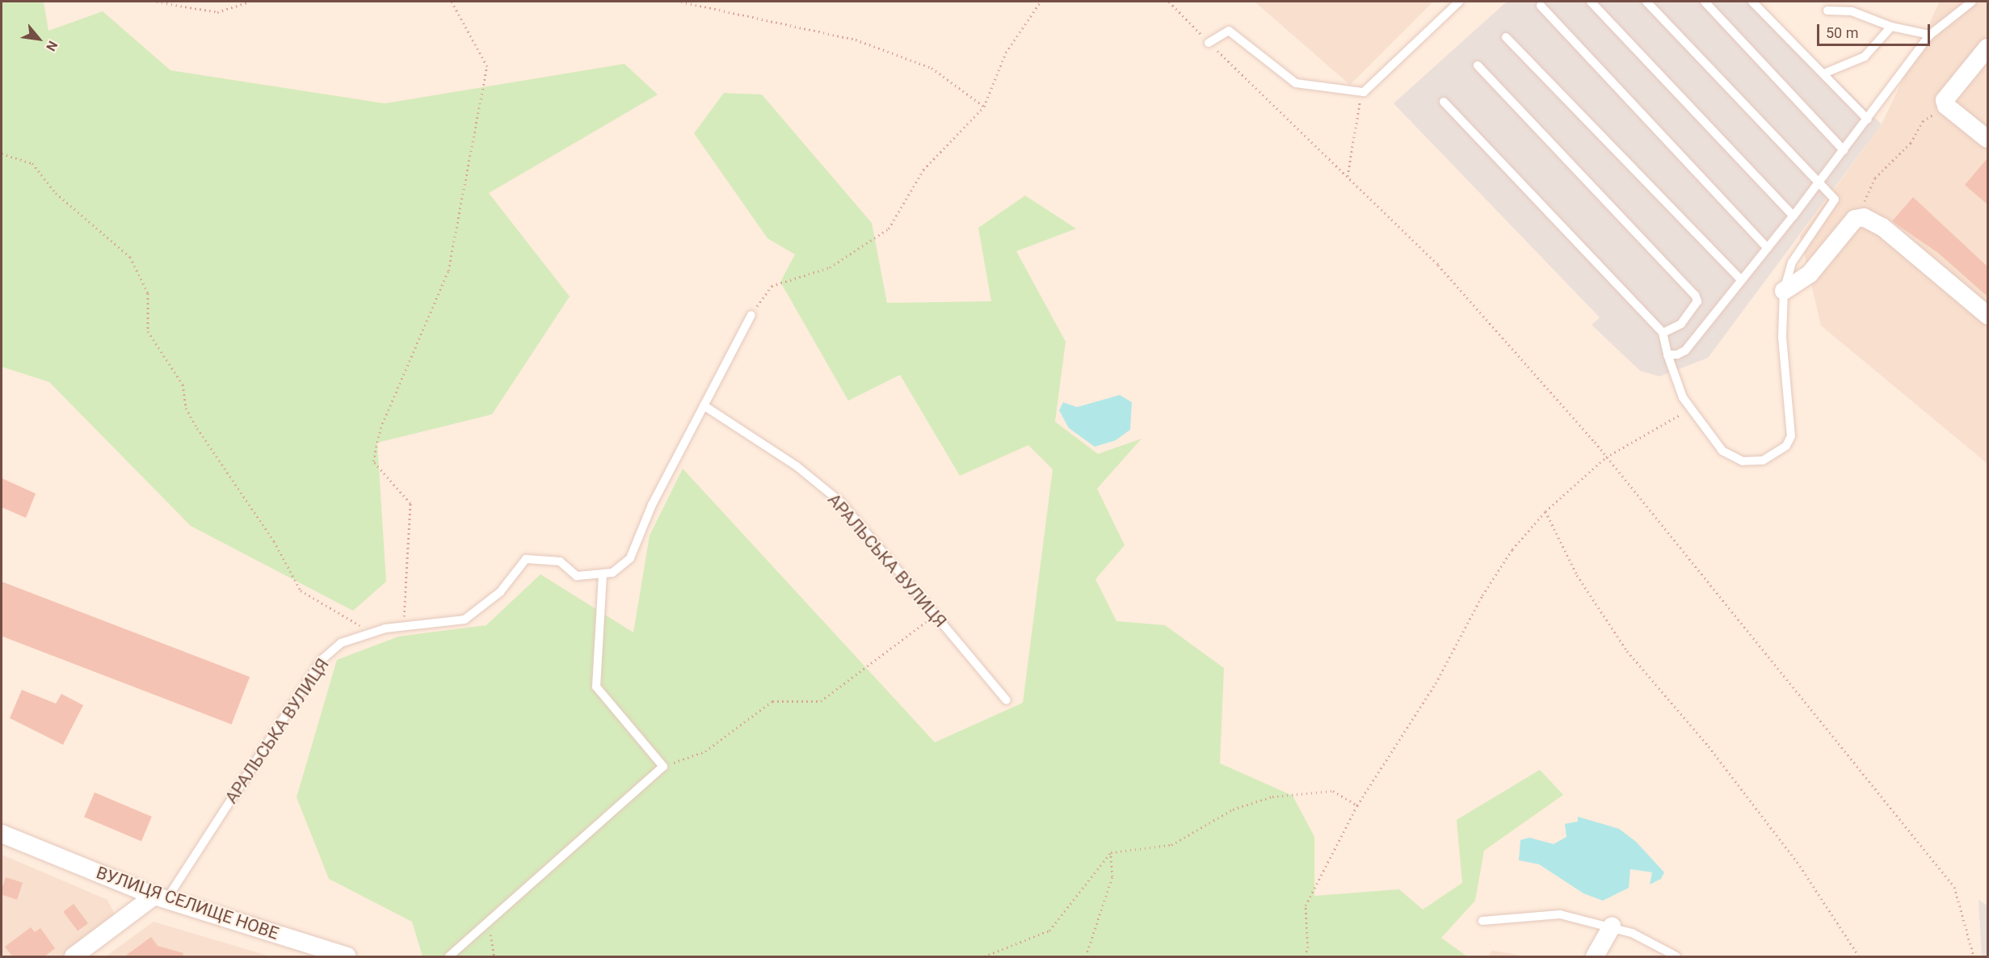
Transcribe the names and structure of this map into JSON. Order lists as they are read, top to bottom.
{
  "streets": {
    "street": ["ВУЛИЦЯ СЕЛИЩЕ НОВЕ"],
    "lane": ["АРАЛЬСЬКА ВУЛИЦЯ"]
  },
  "crossings": [
    ["АРАЛЬСЬКА ВУЛИЦЯ", "ВУЛИЦЯ СЕЛИЩЕ НОВЕ"]
  ],
  "scale_bar": "50 m",
  "north": "bottom right"
}
